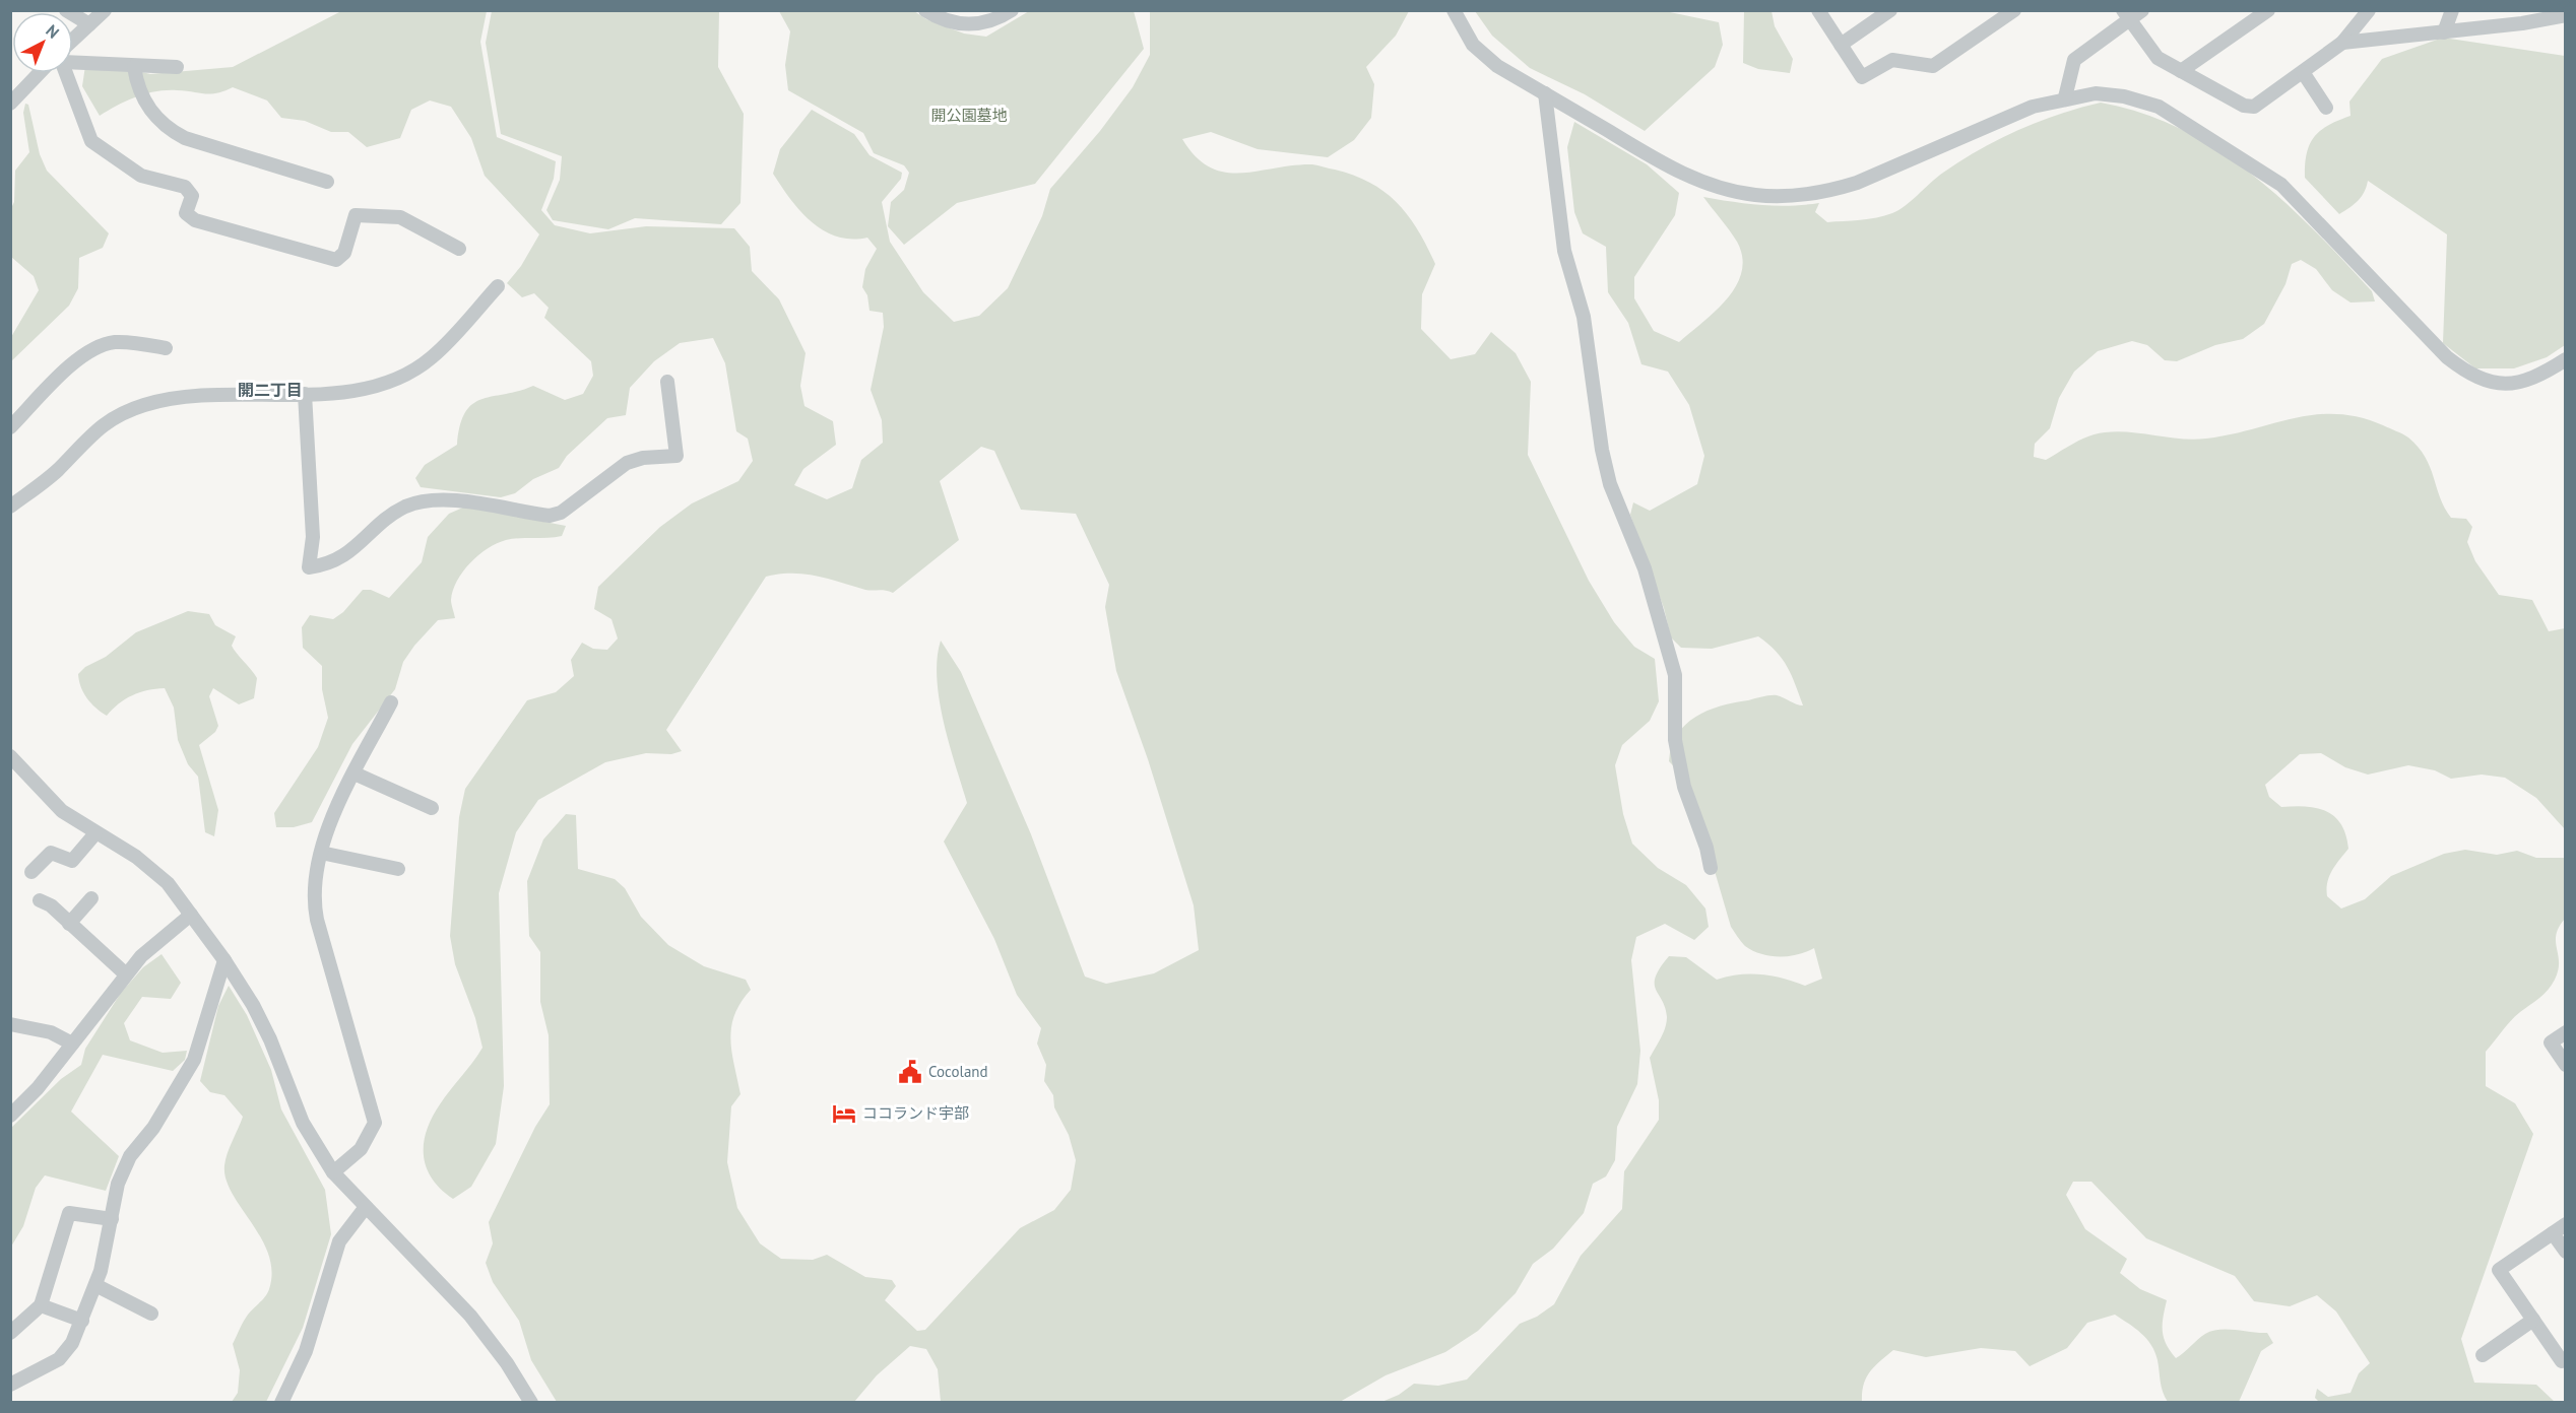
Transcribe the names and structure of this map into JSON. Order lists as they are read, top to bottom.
{
  "districts": ["開二丁目"],
  "parks": ["開公園墓地"],
  "places": {
    "public building": ["Cocoland"],
    "hotel": ["ココランド宇部"]
  },
  "north": "top right"
}
